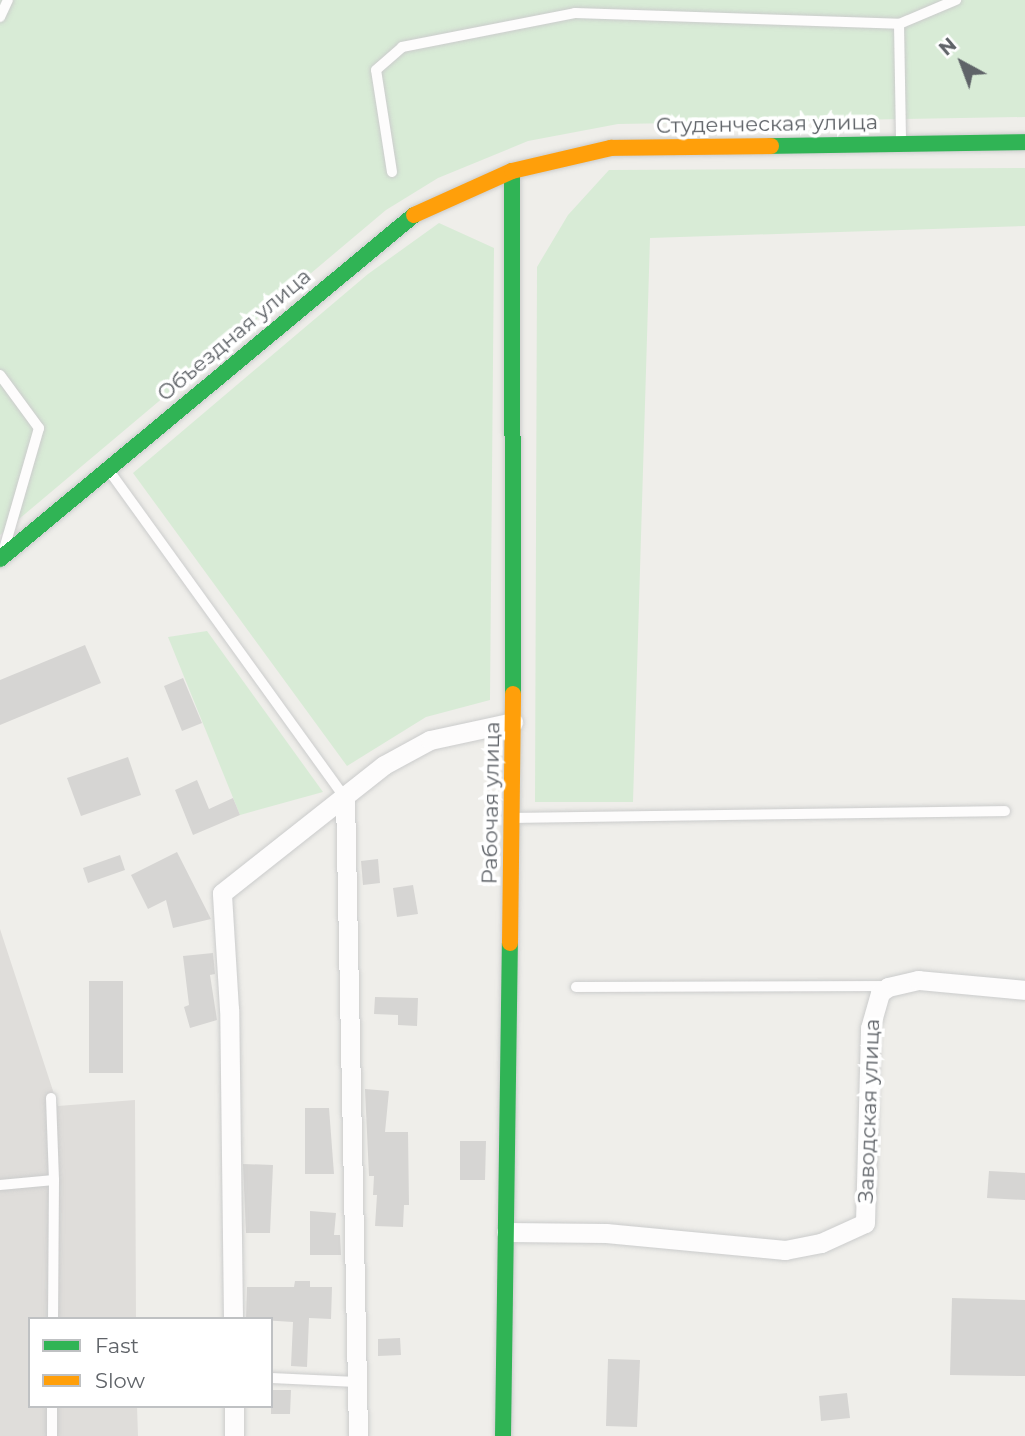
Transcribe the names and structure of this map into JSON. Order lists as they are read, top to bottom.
{
  "streets": {
    "street": [
      "Студенческая улица",
      "Объездная улица",
      "Рабочая улица",
      "Заводская улица"
    ]
  },
  "crossings": [
    ["Студенческая улица", "Объездная улица"],
    ["Студенческая улица", "Рабочая улица"],
    ["Объездная улица", "Рабочая улица"],
    ["Рабочая улица", "Заводская улица"]
  ],
  "legend": ["Fast", "Slow"],
  "north": "top left"
}
